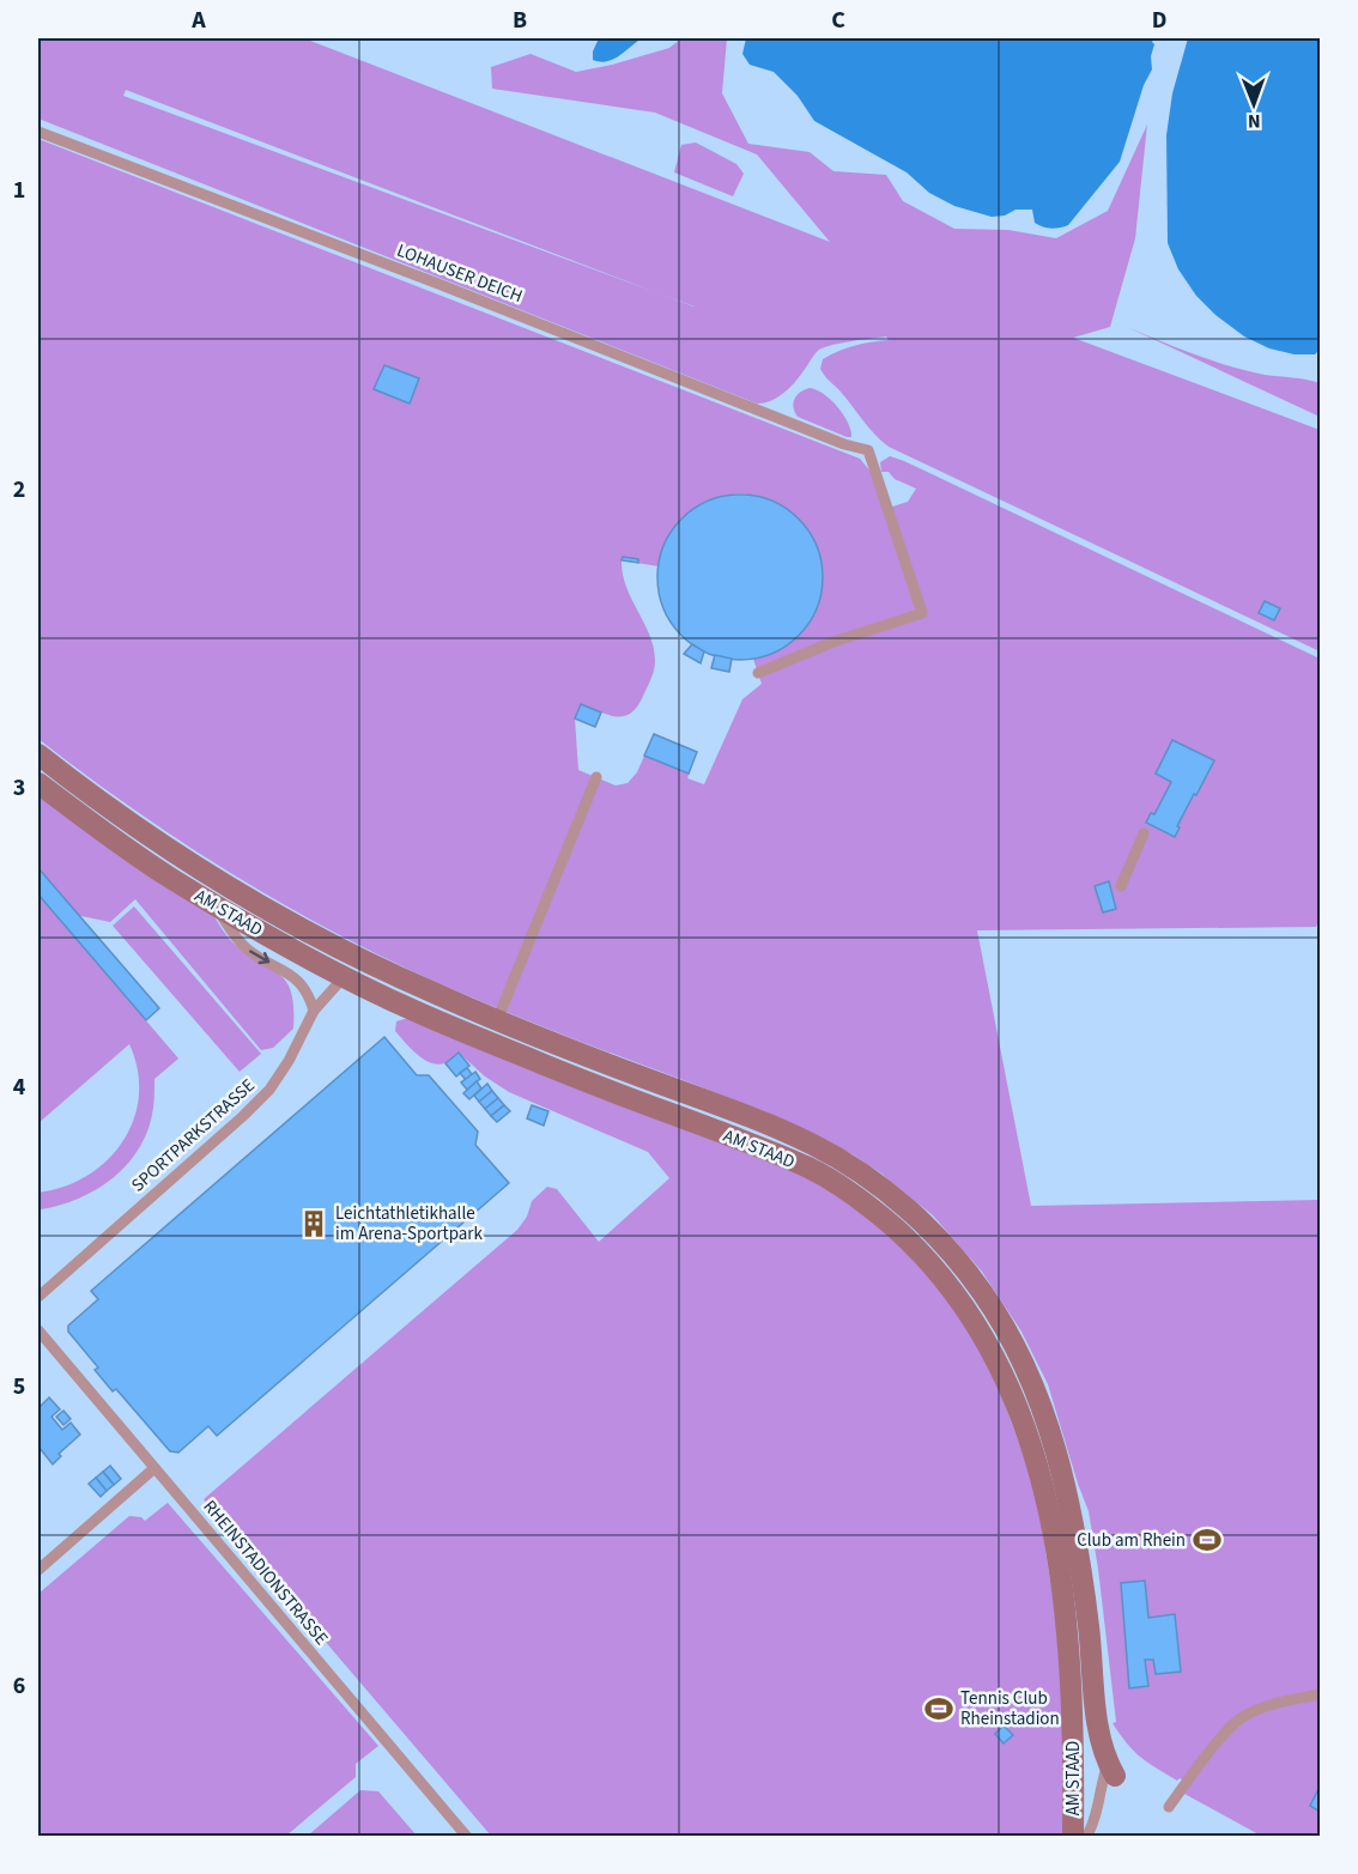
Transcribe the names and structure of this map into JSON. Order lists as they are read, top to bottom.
{
  "streets": {
    "street": ["AM STAAD"],
    "lane": ["LOHAUSER DEICH", "SPORTPARKSTRASSE", "RHEINSTADIONSTRASSE"]
  },
  "crossings": [
    ["AM STAAD", "SPORTPARKSTRASSE"]
  ],
  "places": {
    "building": ["Leichtathletikhalle im Arena-Sportpark"],
    "sports": ["Club am Rhein", "Tennis Club Rheinstadion"]
  },
  "north": "bottom",
  "grid": {
    "columns": [
      "A",
      "B",
      "C",
      "D"
    ],
    "rows": [
      "1",
      "2",
      "3",
      "4",
      "5",
      "6"
    ]
  }
}
